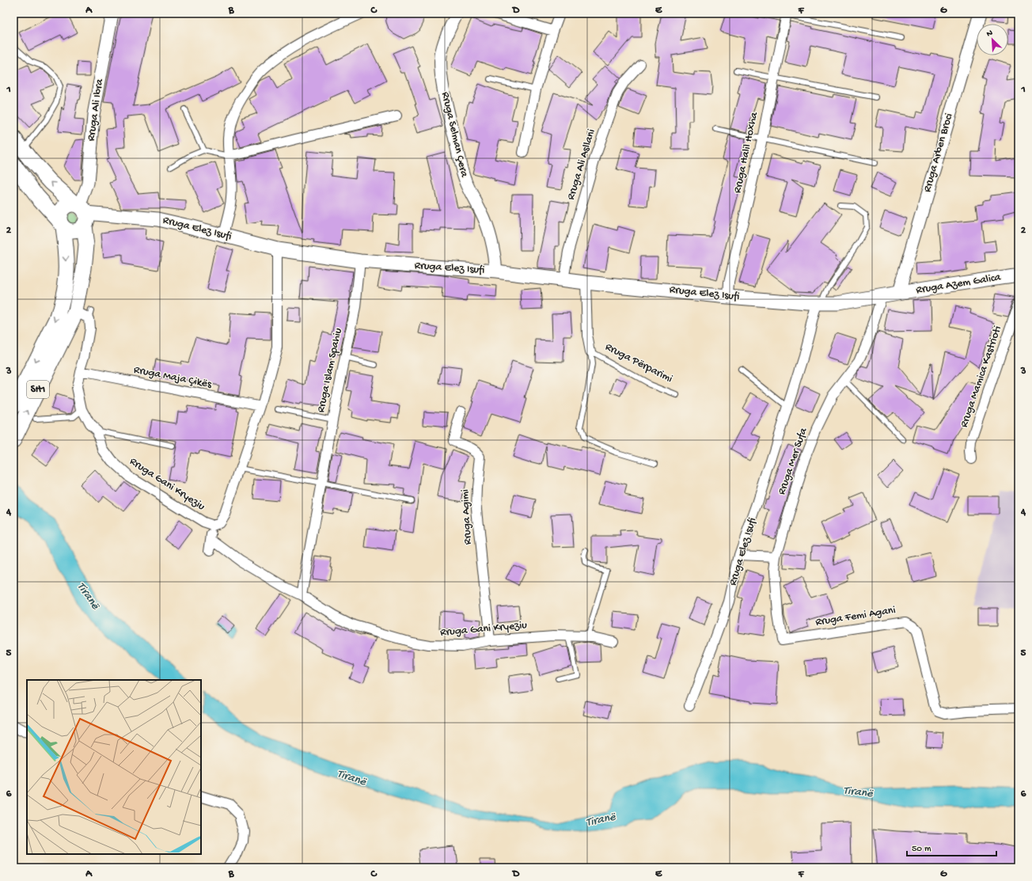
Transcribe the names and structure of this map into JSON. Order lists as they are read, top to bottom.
{
  "streets": {
    "main road": ["Rruga Elez Isufi", "Rruga Azem Galica", "SH1"],
    "street": [
      "Rruga Ali Ibra",
      "Rruga Selman Çera",
      "Rruga Halil Hoxha",
      "Rruga Arben Broci",
      "Rruga Ali Asllani",
      "Rruga Përparimi",
      "Rruga Islam Spahiu",
      "Rruga Mamica Kastrioti",
      "Rruga Maja Çikës",
      "Rruga Mer Sufa",
      "Rruga Gani Kryeziu",
      "Rruga Agimi",
      "Rruga Femi Agani"
    ]
  },
  "crossings": [
    ["Rruga Ali Ibra", "Rruga Elez Isufi"],
    ["Rruga Ali Ibra", "SH1"],
    ["Rruga Selman Çera", "Rruga Elez Isufi"],
    ["Rruga Halil Hoxha", "Rruga Elez Isufi"],
    ["Rruga Arben Broci", "Rruga Elez Isufi"],
    ["Rruga Arben Broci", "Rruga Azem Galica"],
    ["Rruga Ali Asllani", "Rruga Elez Isufi"],
    ["Rruga Elez Isufi", "Rruga Azem Galica"],
    ["Rruga Elez Isufi", "Rruga Përparimi"],
    ["Rruga Elez Isufi", "Rruga Islam Spahiu"],
    ["Rruga Elez Isufi", "SH1"],
    ["Rruga Elez Isufi", "Rruga Mer Sufa"],
    ["Rruga Islam Spahiu", "Rruga Gani Kryeziu"],
    ["Rruga Maja Çikës", "Rruga Gani Kryeziu"],
    ["SH1", "Rruga Gani Kryeziu"],
    ["Rruga Mer Sufa", "Rruga Femi Agani"],
    ["Rruga Gani Kryeziu", "Rruga Agimi"]
  ],
  "water": ["Tiranë"],
  "scale_bar": "50 m",
  "north": "top left",
  "grid": {
    "columns": [
      "A",
      "B",
      "C",
      "D",
      "E",
      "F",
      "G"
    ],
    "rows": [
      "1",
      "2",
      "3",
      "4",
      "5",
      "6"
    ]
  }
}
